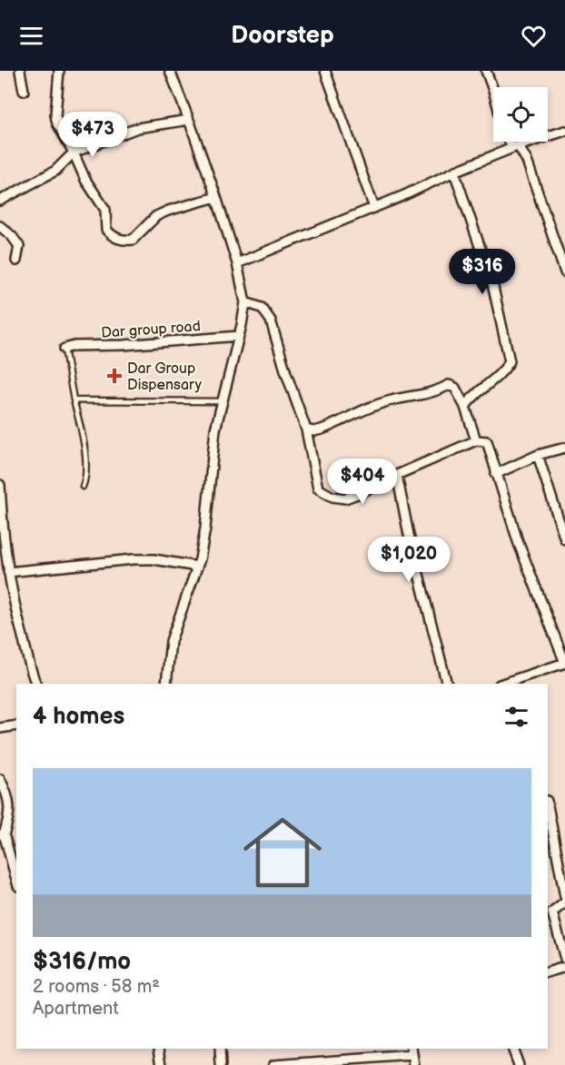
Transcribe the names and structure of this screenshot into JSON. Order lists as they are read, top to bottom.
{
  "streets": {
    "street": ["Dar group road"]
  },
  "places": {
    "health": ["Dar Group Dispensary"]
  },
  "page": {
    "header": "Doorstep",
    "price": [
      "$473",
      "$316",
      "$404",
      "$1,020"
    ],
    "heading": "4 homes",
    "list": [
      {
        "name": "$316/mo",
        "note": "2 rooms · 58 m² · Apartment"
      }
    ]
  }
}
